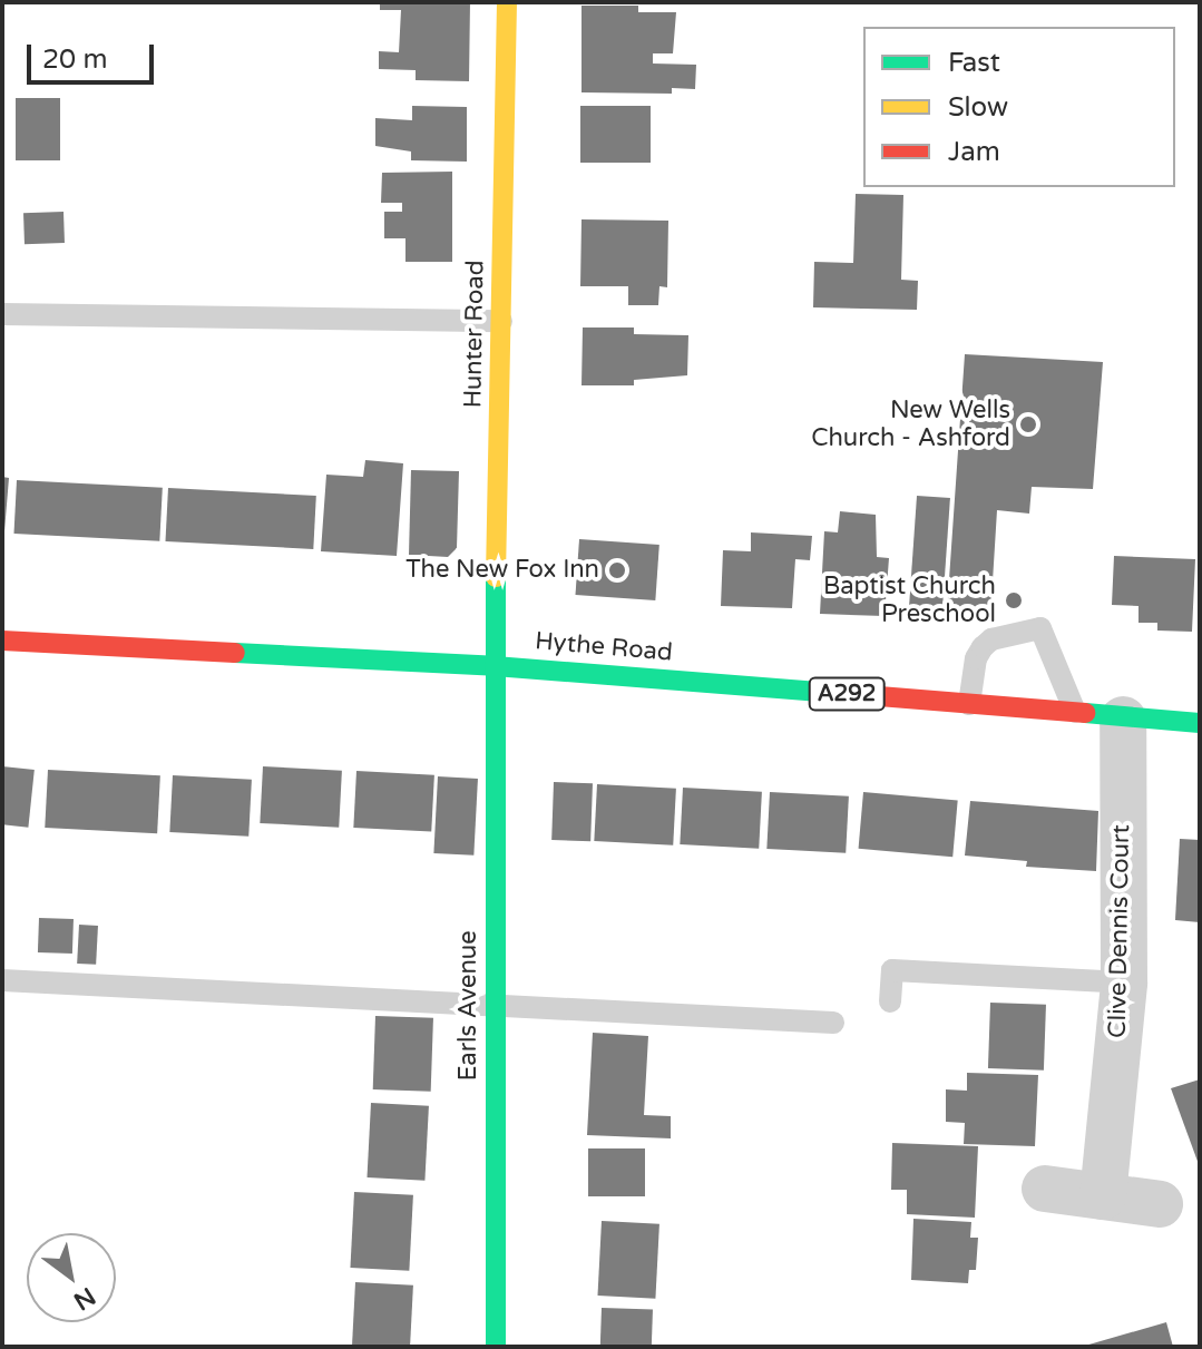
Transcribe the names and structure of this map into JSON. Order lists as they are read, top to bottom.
{
  "streets": {
    "street": [
      "Hunter Road",
      "Hythe Road",
      "A292",
      "Clive Dennis Court",
      "Earls Avenue"
    ]
  },
  "crossings": [
    ["Hunter Road", "Hythe Road"],
    ["Hunter Road", "Earls Avenue"],
    ["Hythe Road", "Clive Dennis Court"],
    ["Hythe Road", "Earls Avenue"]
  ],
  "places": ["New Wells Church - Ashford", "The New Fox Inn", "Baptist Church Preschool"],
  "legend": ["Fast", "Slow", "Jam"],
  "scale_bar": "20 m",
  "north": "bottom right"
}
